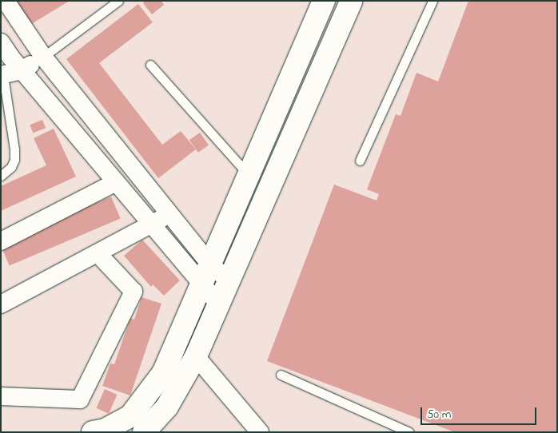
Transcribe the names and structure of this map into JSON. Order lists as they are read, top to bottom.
{
  "scale_bar": "50 m"
}
